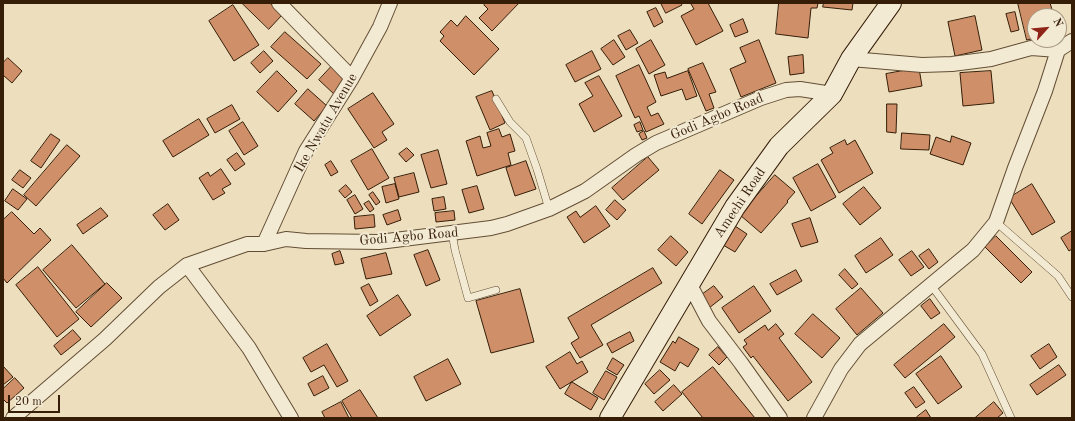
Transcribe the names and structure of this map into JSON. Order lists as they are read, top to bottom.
{
  "streets": {
    "main road": ["Amechi Road"],
    "street": ["Godi Agbo Road", "Ike Nwatu Avenue"]
  },
  "crossings": [
    ["Godi Agbo Road", "Ike Nwatu Avenue"],
    ["Godi Agbo Road", "Amechi Road"]
  ],
  "scale_bar": "20 m",
  "north": "top right"
}
